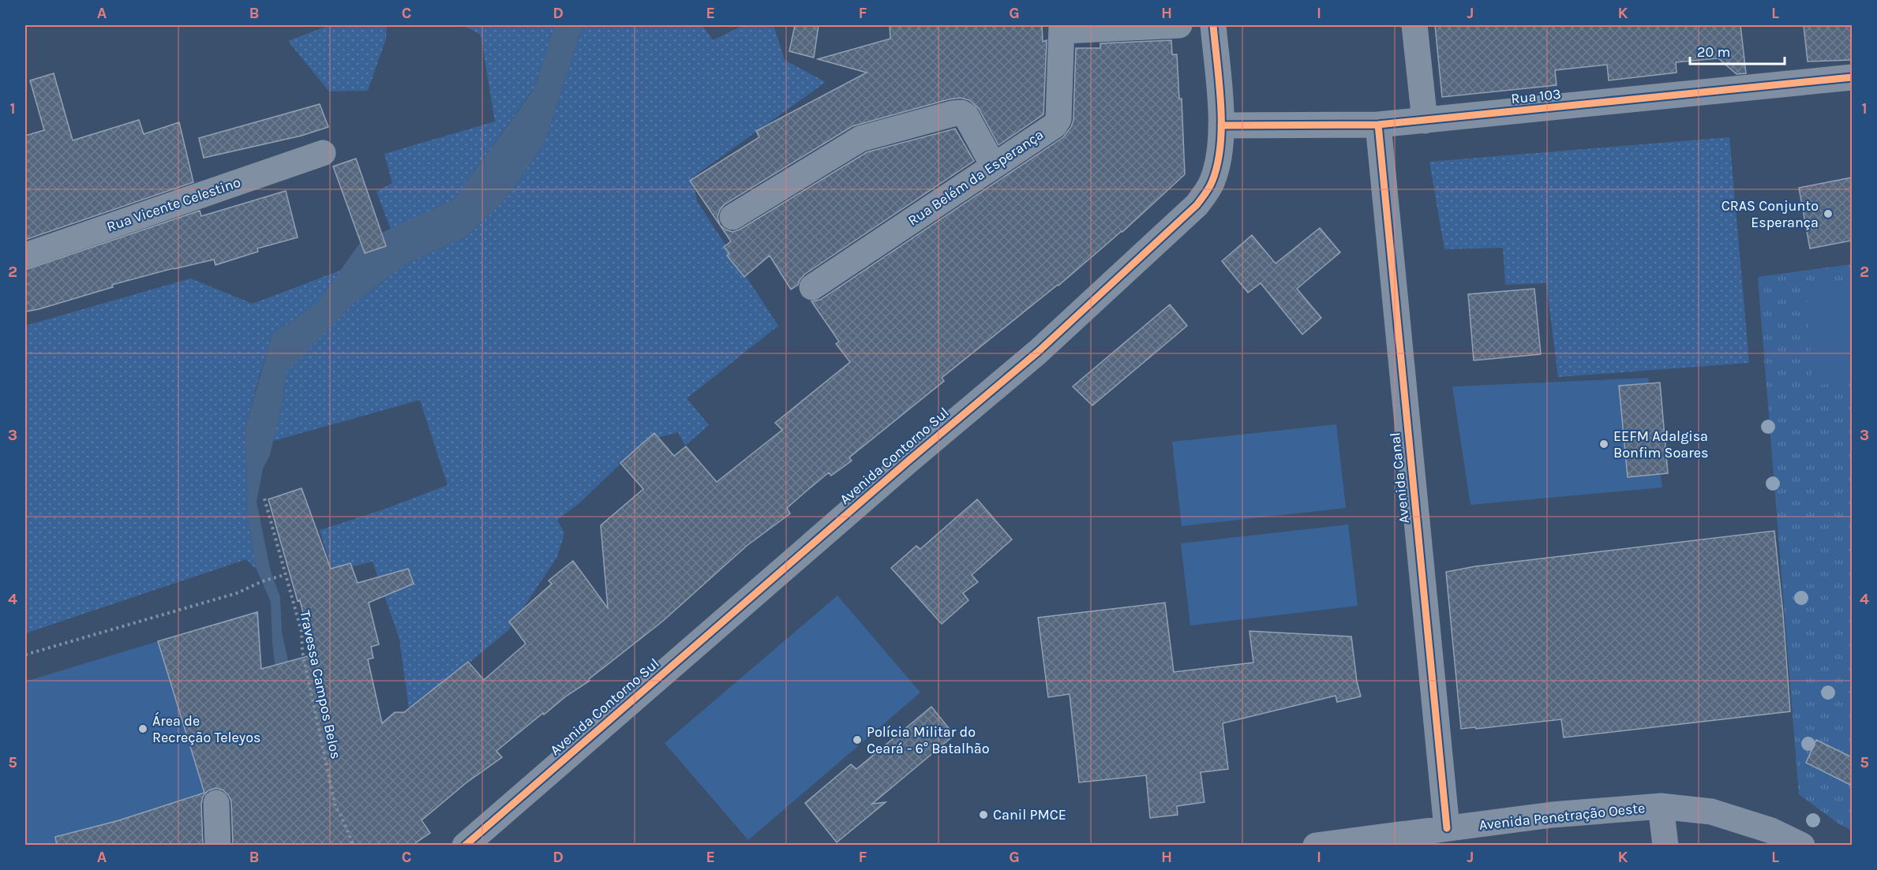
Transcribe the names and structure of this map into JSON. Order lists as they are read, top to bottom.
{
  "streets": {
    "street": [
      "Rua 103",
      "Rua Belém da Esperança",
      "Rua Vicente Celestino",
      "Avenida Contorno Sul",
      "Avenida Canal",
      "Avenida Penetração Oeste"
    ],
    "path": ["Travessa Campos Belos"]
  },
  "crossings": [
    ["Rua 103", "Avenida Contorno Sul"],
    ["Rua 103", "Avenida Canal"],
    ["Avenida Canal", "Avenida Penetração Oeste"]
  ],
  "places": [
    "CRAS Conjunto Esperança",
    "EEFM Adalgisa Bonfim Soares",
    "Área de Recreção Teleyos",
    "Polícia Militar do Ceará - 6° Batalhão",
    "Canil PMCE"
  ],
  "scale_bar": "20 m",
  "grid": {
    "columns": [
      "A",
      "B",
      "C",
      "D",
      "E",
      "F",
      "G",
      "H",
      "I",
      "J",
      "K",
      "L"
    ],
    "rows": [
      "1",
      "2",
      "3",
      "4",
      "5"
    ]
  }
}
